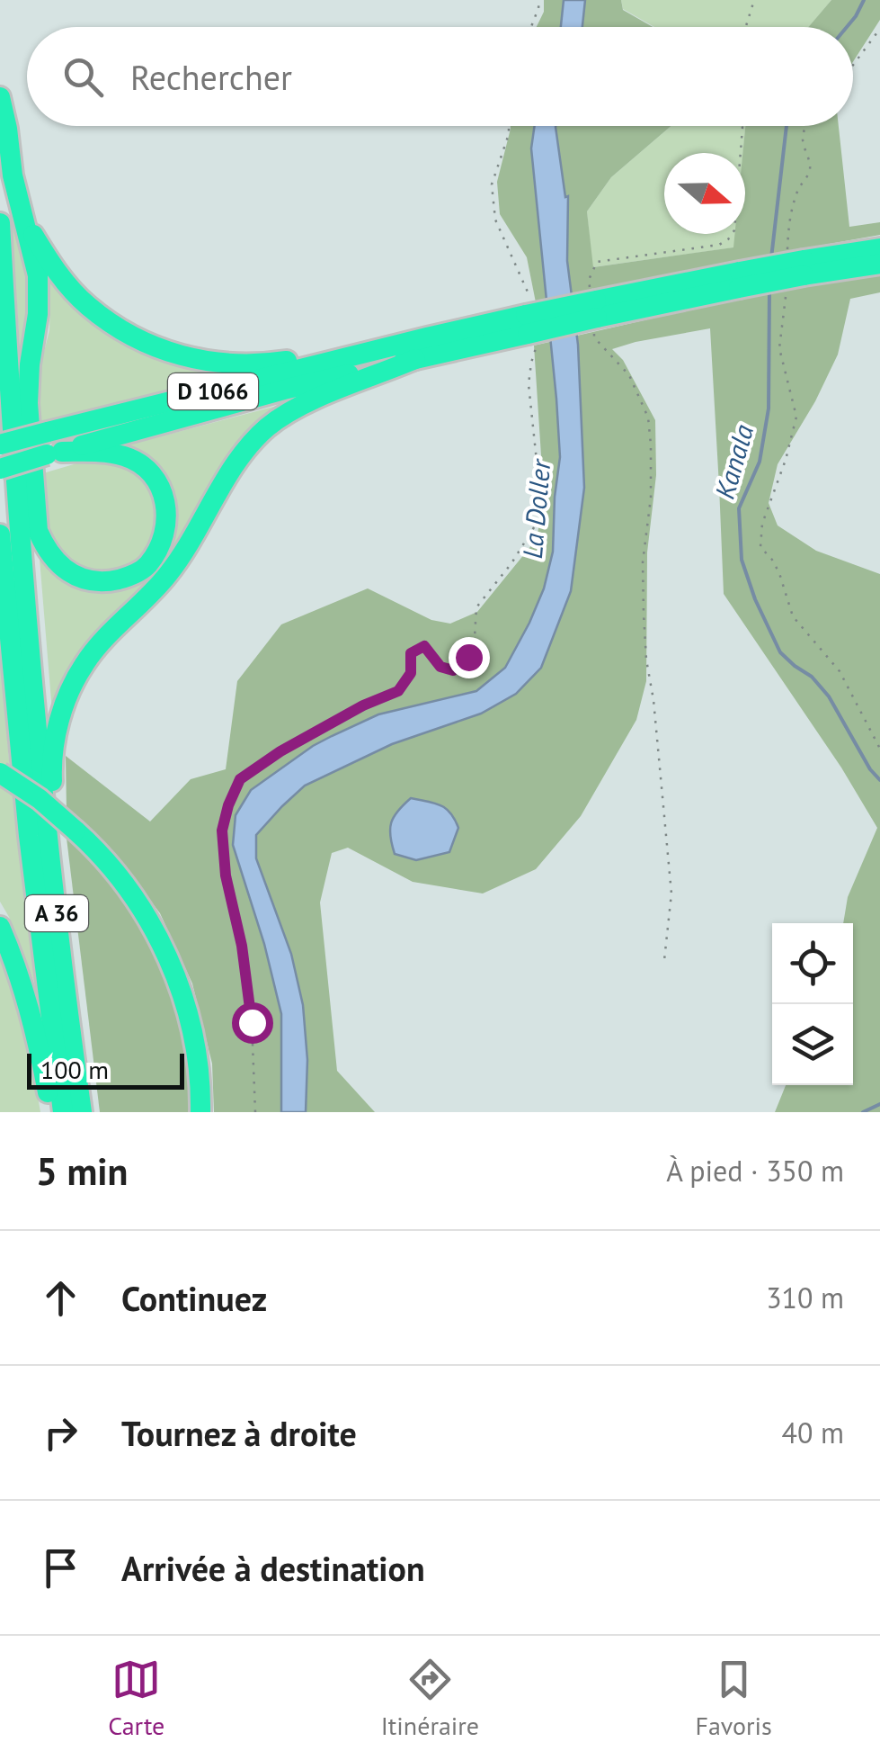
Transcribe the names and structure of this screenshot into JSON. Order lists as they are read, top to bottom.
{
  "streets": {
    "highway": ["D 1066", "A 36"]
  },
  "water": ["Kanala", "La Doller"],
  "scale_bar": "100 m",
  "north": "right",
  "page": {
    "search": "Rechercher",
    "scale": "100 m",
    "heading": ["5 min", "À pied · 350 m"],
    "list": [
      ["Continuez", "310 m"],
      ["Tournez à droite", "40 m"],
      "Arrivée à destination"
    ],
    "nav": ["Carte", "Itinéraire", "Favoris"]
  }
}
